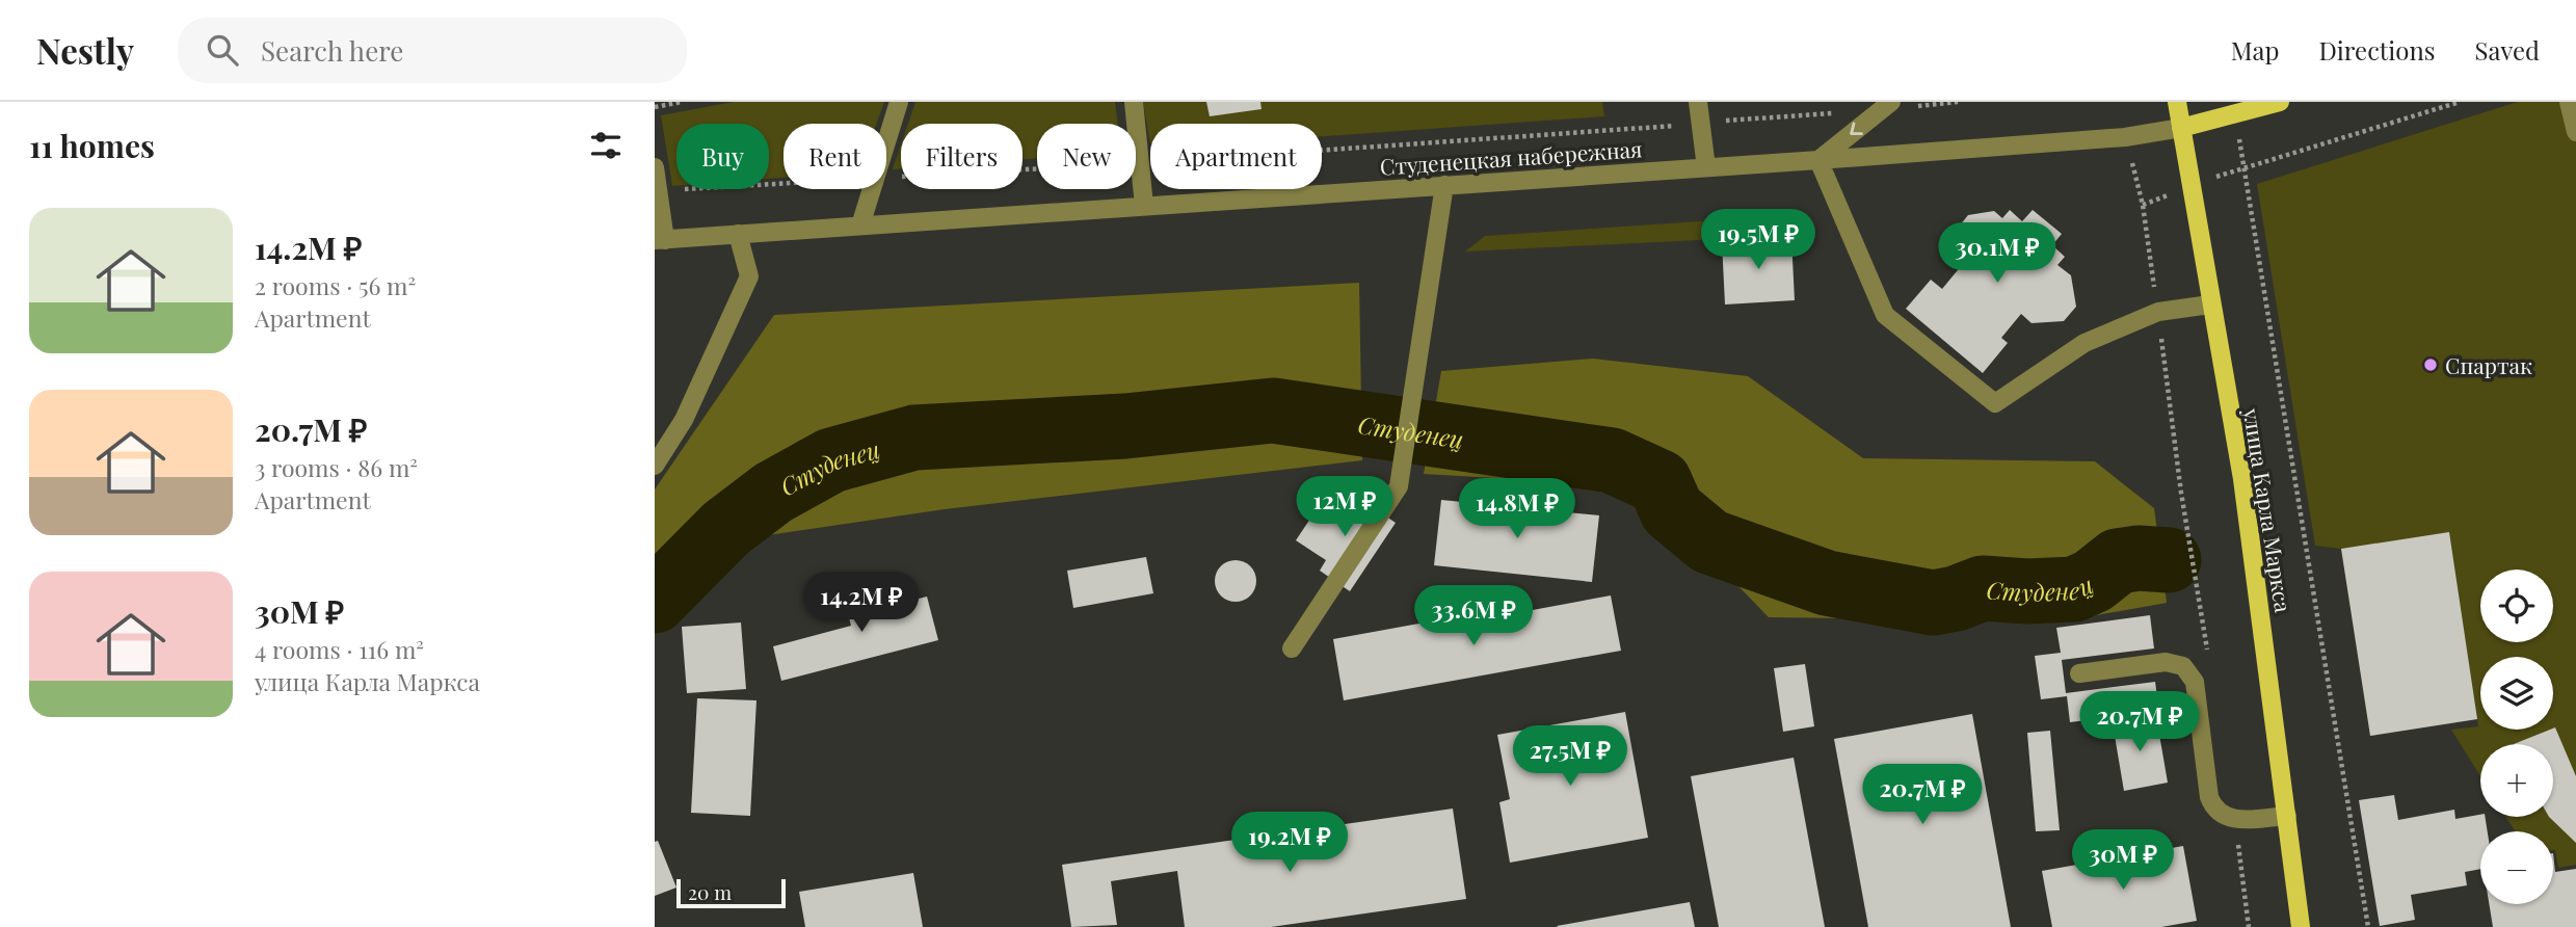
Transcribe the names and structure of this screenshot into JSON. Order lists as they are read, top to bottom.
{
  "streets": {
    "main road": ["Студенецкая набережная", "улица Карла Маркса"]
  },
  "crossings": [
    ["Студенецкая набережная", "улица Карла Маркса"]
  ],
  "water": ["Студенец"],
  "places": ["Спартак"],
  "scale_bar": "20 m",
  "page": {
    "header": "Nestly",
    "search": "Search here",
    "nav": ["Map", "Directions", "Saved"],
    "heading": "11 homes",
    "chip": [
      "Buy",
      "Rent",
      "Filters",
      "New",
      "Apartment"
    ],
    "list": [
      {
        "name": "14.2M ₽",
        "note": "2 rooms · 56 m² · Apartment"
      },
      {
        "name": "20.7M ₽",
        "note": "3 rooms · 86 m² · Apartment"
      },
      {
        "name": "30M ₽",
        "note": "4 rooms · 116 m² · улица Карла Маркса"
      }
    ],
    "price": [
      "19.5M ₽",
      "30.1M ₽",
      "12M ₽",
      "14.8M ₽",
      "14.2M ₽",
      "33.6M ₽",
      "20.7M ₽",
      "27.5M ₽",
      "20.7M ₽",
      "19.2M ₽",
      "30M ₽"
    ],
    "map_buttons": ["+", "−"],
    "scale": "20 m"
  }
}
